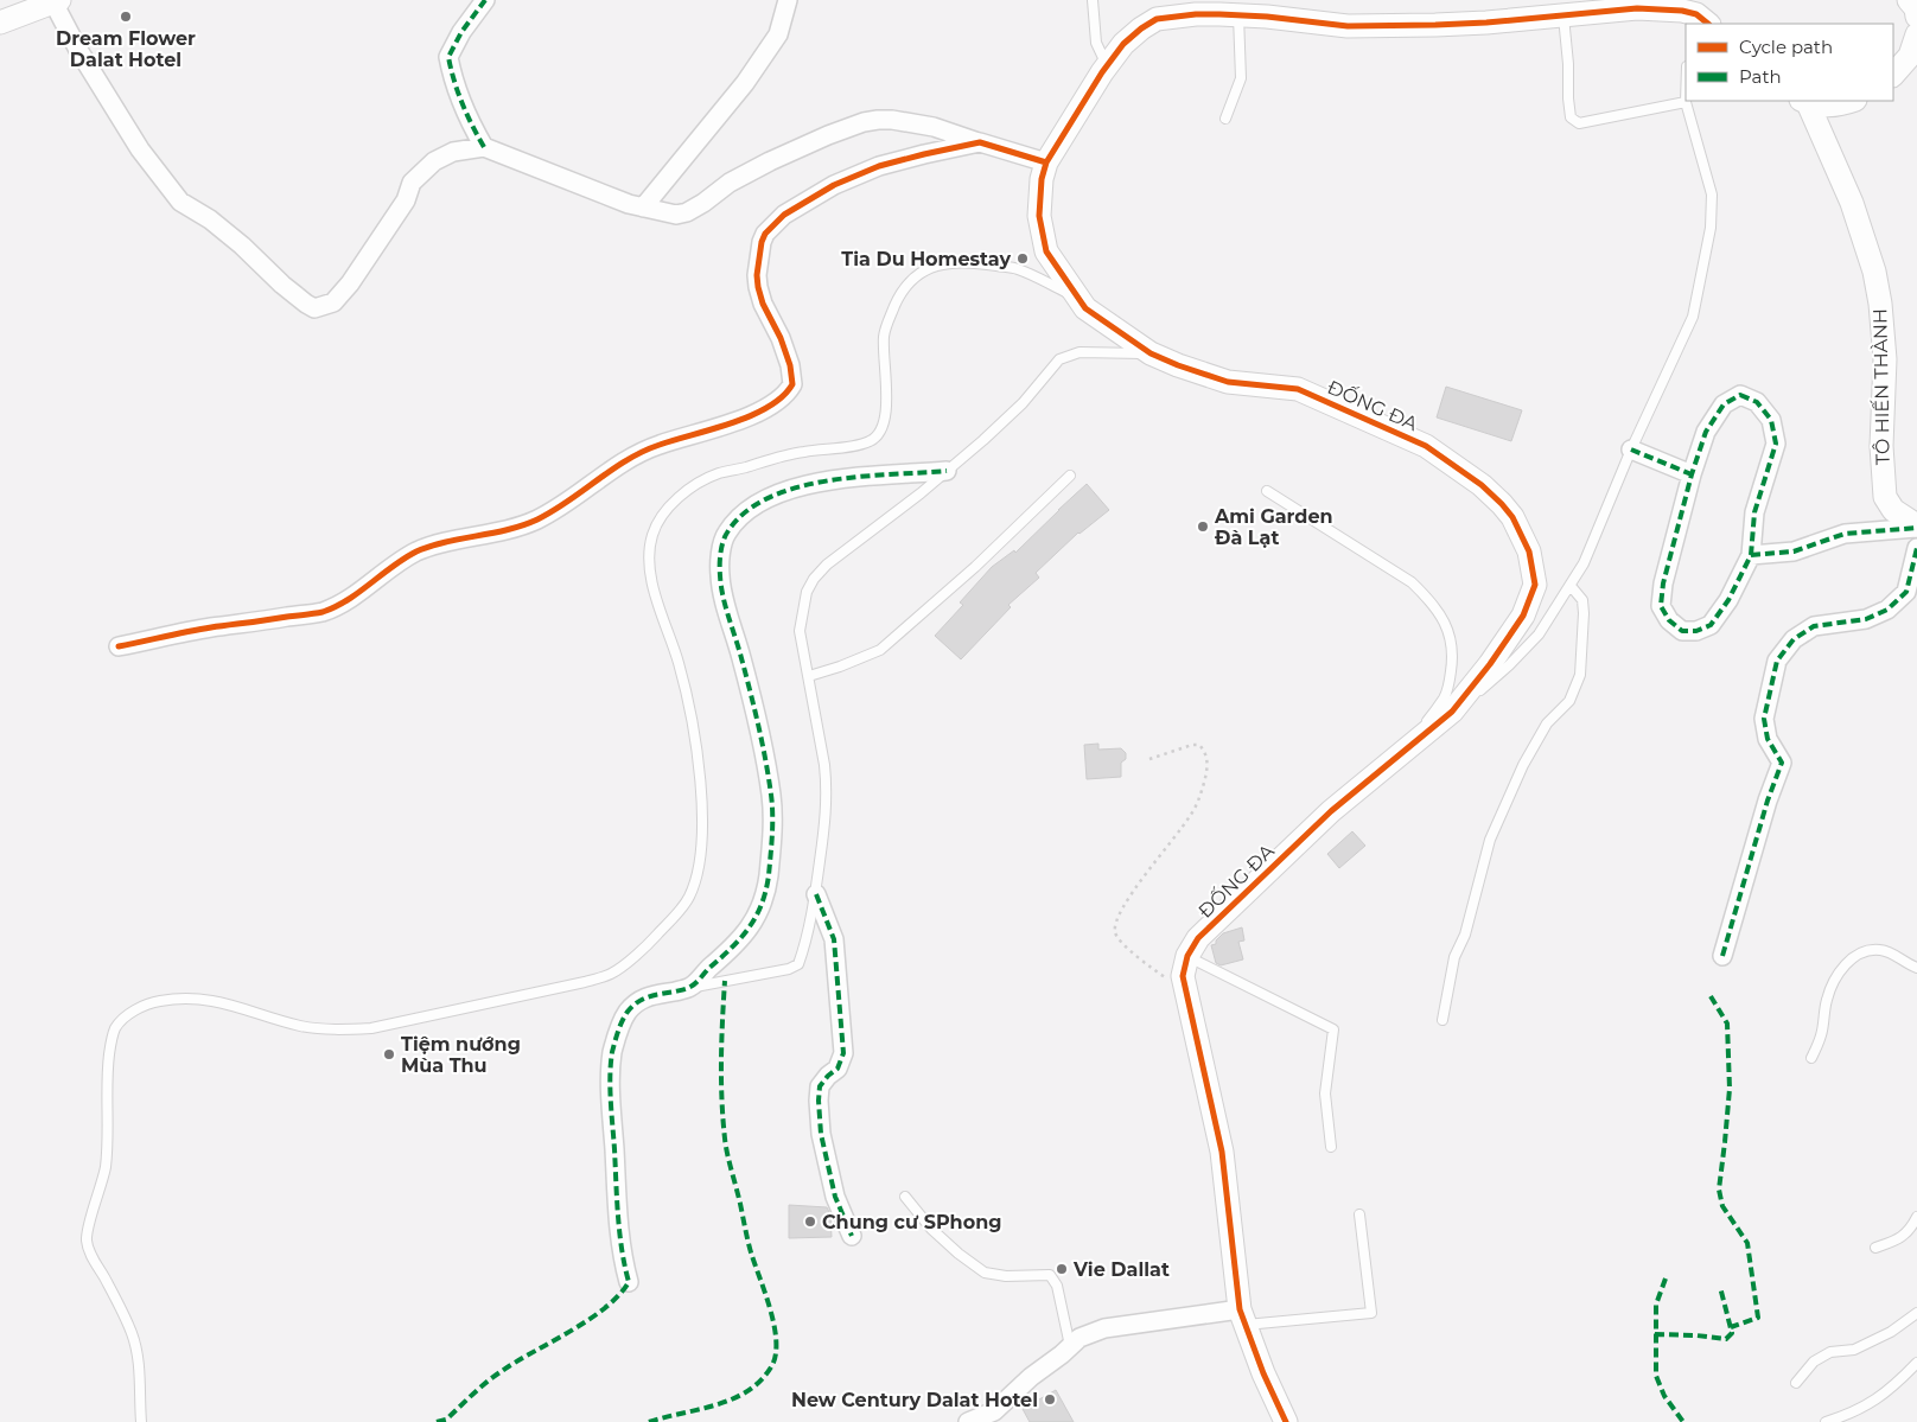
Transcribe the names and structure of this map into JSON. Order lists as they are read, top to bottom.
{
  "streets": {
    "street": ["TÔ HIẾN THÀNH", "ĐỐNG ĐA"]
  },
  "places": [
    "Dream Flower Dalat Hotel",
    "Tia Du Homestay",
    "Ami Garden Đà Lạt",
    "Tiệm nướng Mùa Thu",
    "Chung cư SPhong",
    "Vie Dallat",
    "New Century Dalat Hotel"
  ],
  "legend": ["Cycle path", "Path"]
}
